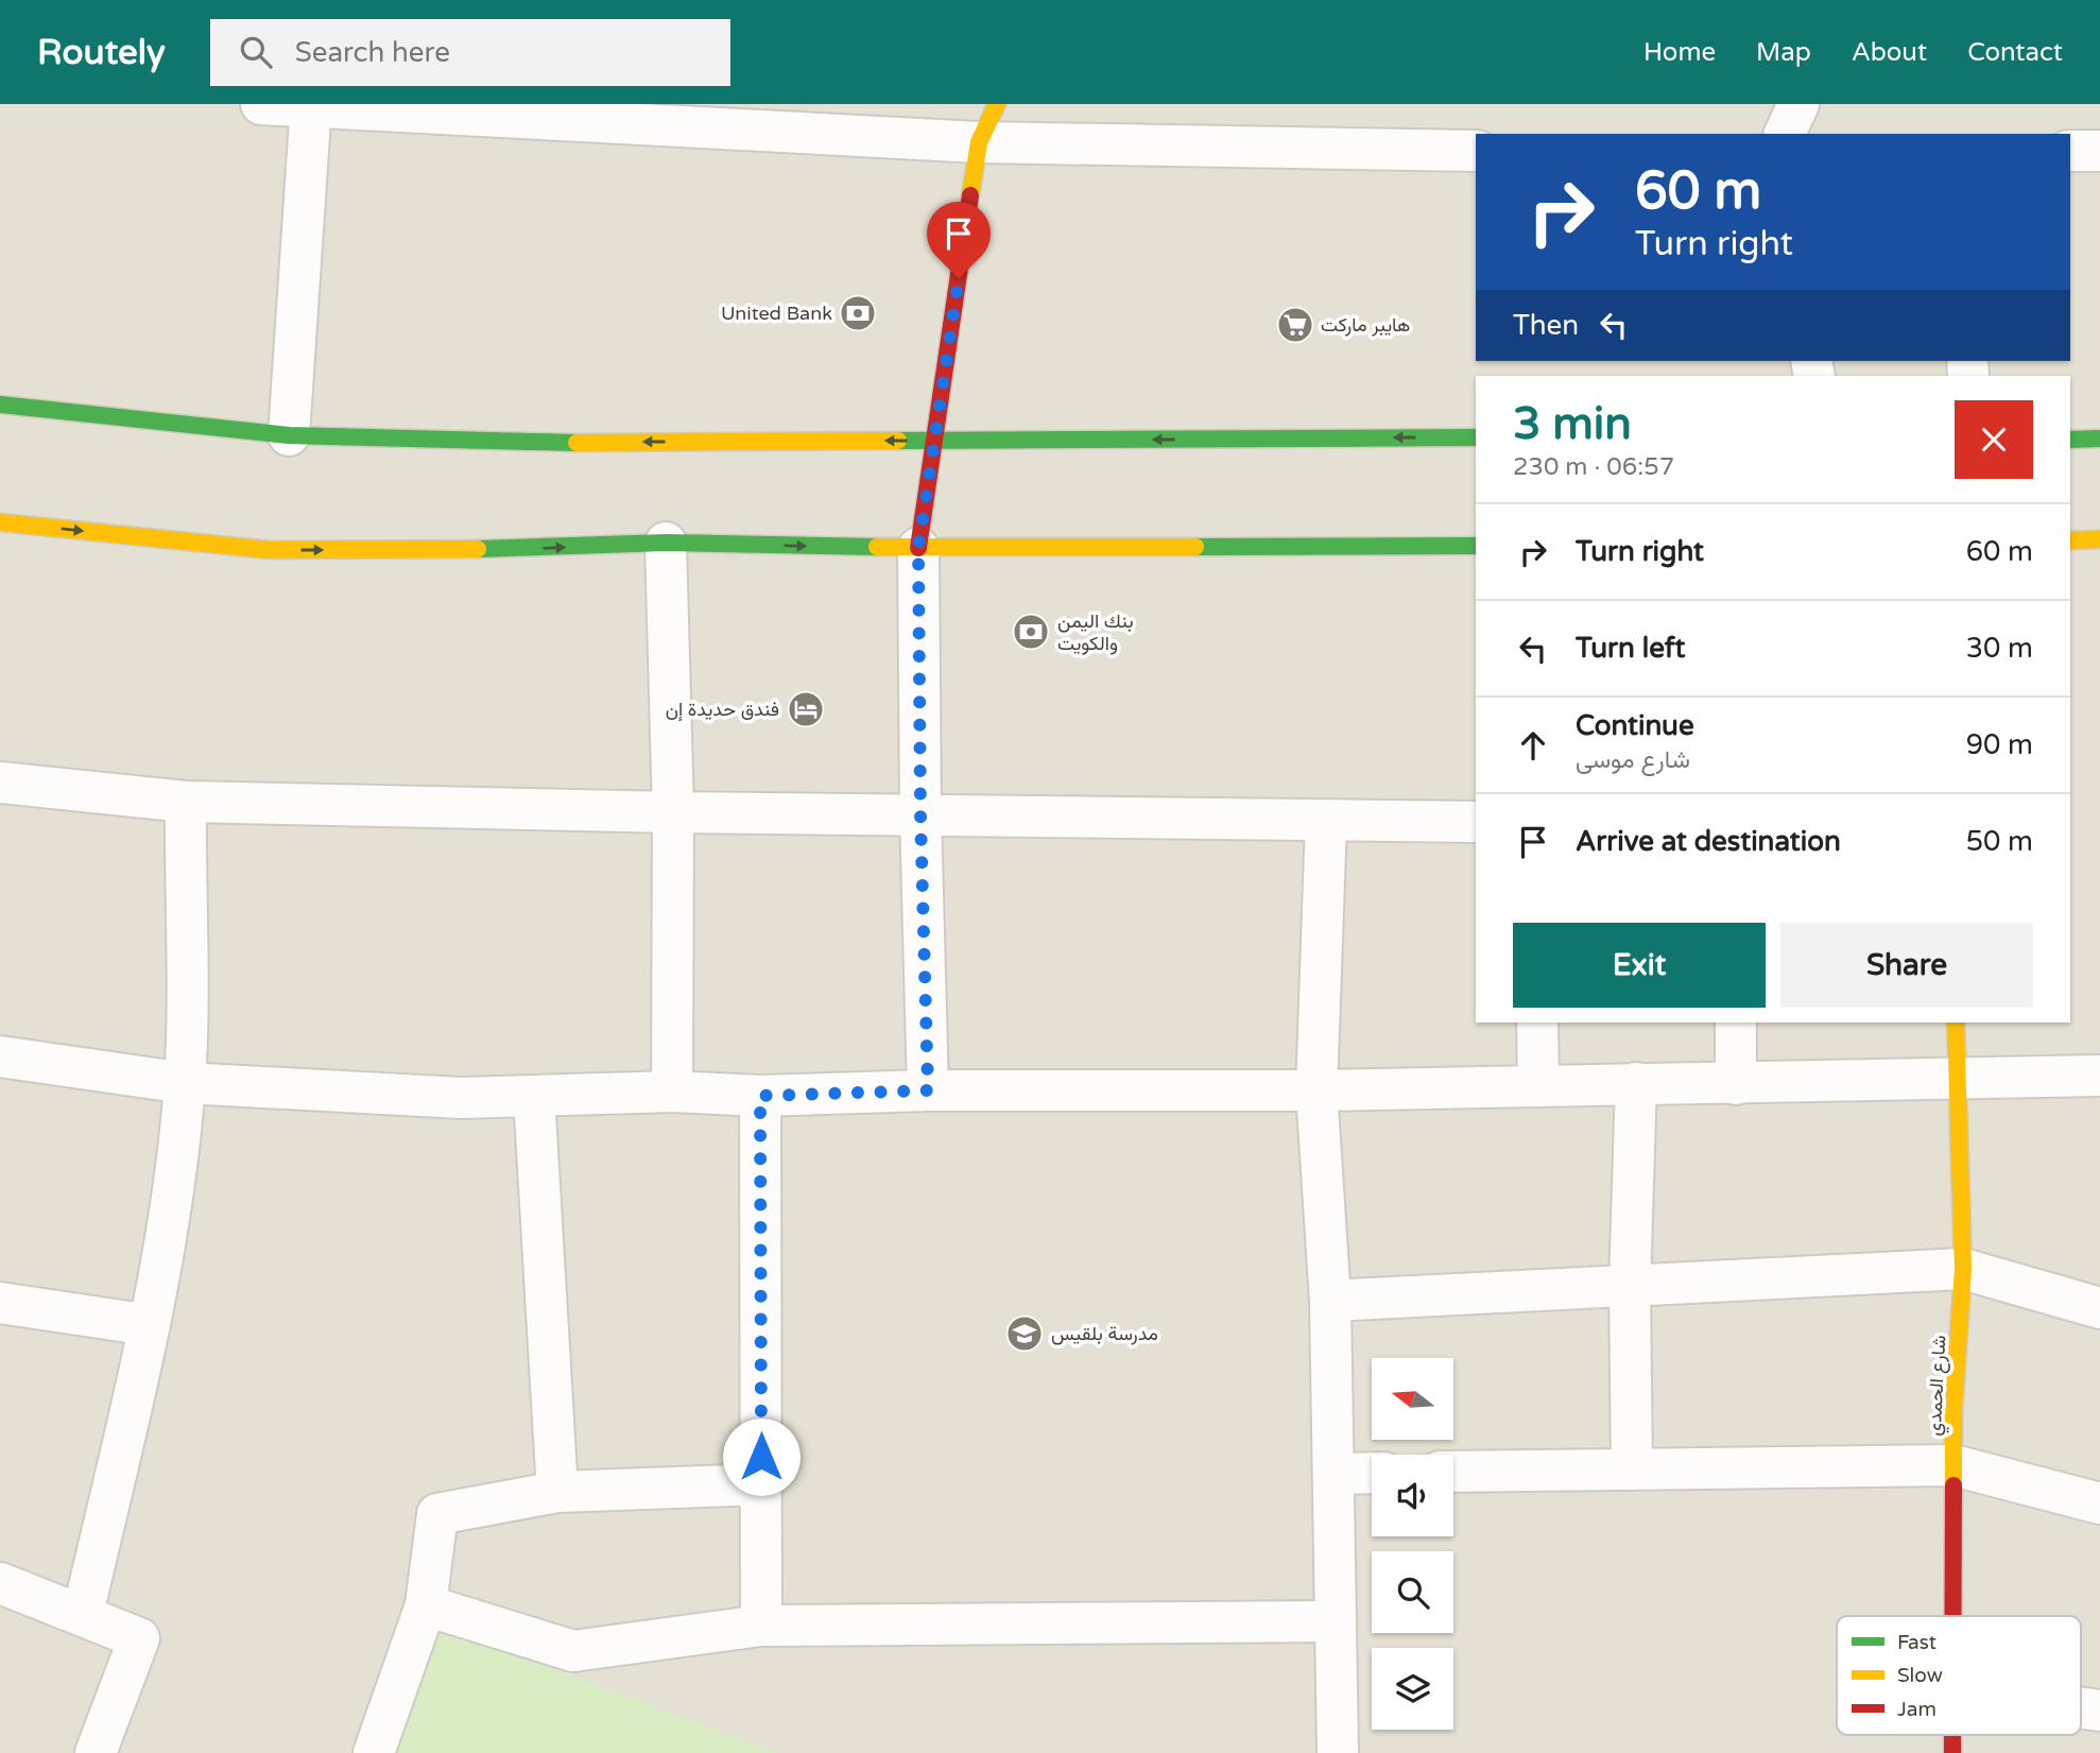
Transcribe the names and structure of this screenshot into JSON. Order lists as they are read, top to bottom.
{
  "streets": {
    "main road": ["شارع الحمدي"]
  },
  "places": {
    "bank": ["United Bank", "بنك اليمن والكويت"],
    "supermarket": ["هايبر ماركت"],
    "hotel": ["فندق حديدة إن"],
    "school or university": ["مدرسة بلقيس"]
  },
  "legend": ["Fast", "Slow", "Jam"],
  "north": "left",
  "page": {
    "header": "Routely",
    "search": "Search here",
    "nav": [
      "Home",
      "Map",
      "About",
      "Contact"
    ],
    "turn": ["60 m", "Turn right"],
    "then": "Then",
    "heading": ["3 min", "230 m · 06:57"],
    "list": [
      {
        "name": "Turn right",
        "value": "60 m"
      },
      {
        "name": "Turn left",
        "value": "30 m"
      },
      {
        "name": "Continue",
        "note": "شارع موسى",
        "value": "90 m"
      },
      {
        "name": "Arrive at destination",
        "value": "50 m"
      }
    ],
    "buttons": ["Exit", "Share"]
  }
}
